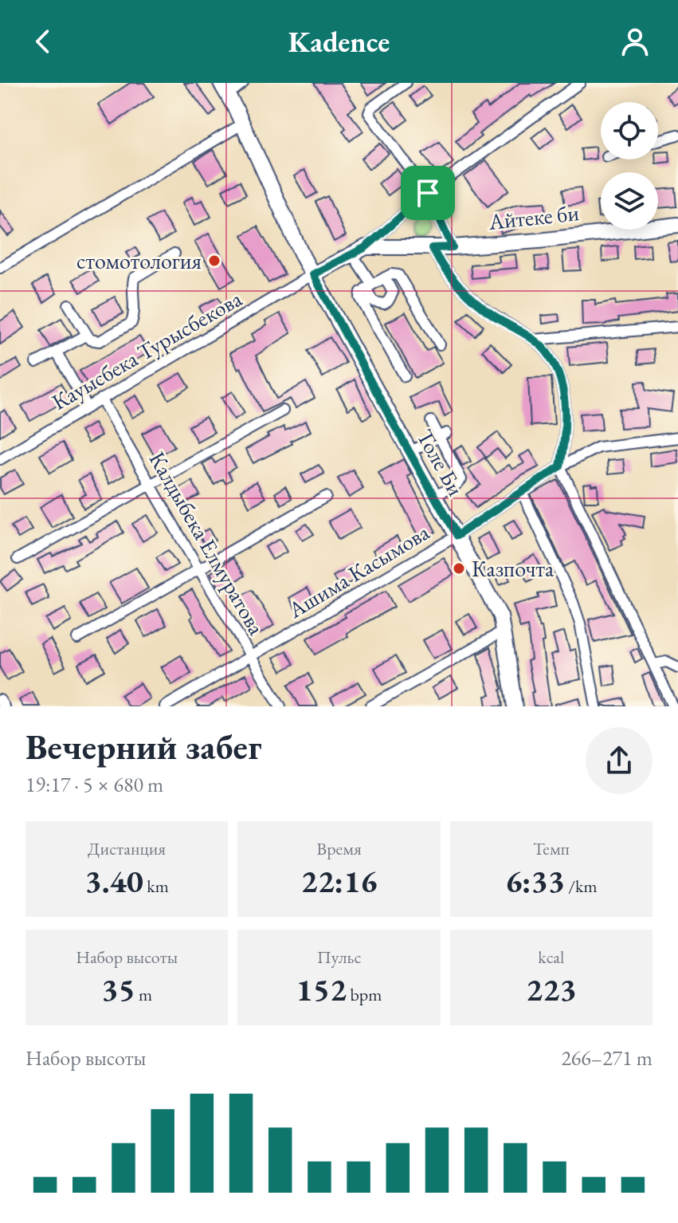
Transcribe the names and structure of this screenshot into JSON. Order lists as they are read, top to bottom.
{
  "streets": {
    "street": [
      "Айтеке би",
      "Кауысбека Турысбекова",
      "Толе Би",
      "Калдыбека Елмуратова",
      "Ашима Касымова"
    ]
  },
  "crossings": [
    ["Кауысбека Турысбекова", "Толе Би"],
    ["Кауысбека Турысбекова", "Калдыбека Елмуратова"],
    ["Толе Би", "Ашима Касымова"],
    ["Калдыбека Елмуратова", "Ашима Касымова"]
  ],
  "places": ["стомотология", "Казпочта"],
  "page": {
    "header": "Kadence",
    "heading": ["Вечерний забег", "19:17 · 5 × 680 m"],
    "stats": [
      ["Дистанция", "3.40 km"],
      ["Время", "22:16"],
      ["Темп", "6:33 /km"],
      ["Набор высоты", "35 m"],
      ["Пульс", "152 bpm"],
      ["kcal", "223"]
    ],
    "chart": ["Набор высоты", "266–271 m"]
  }
}
